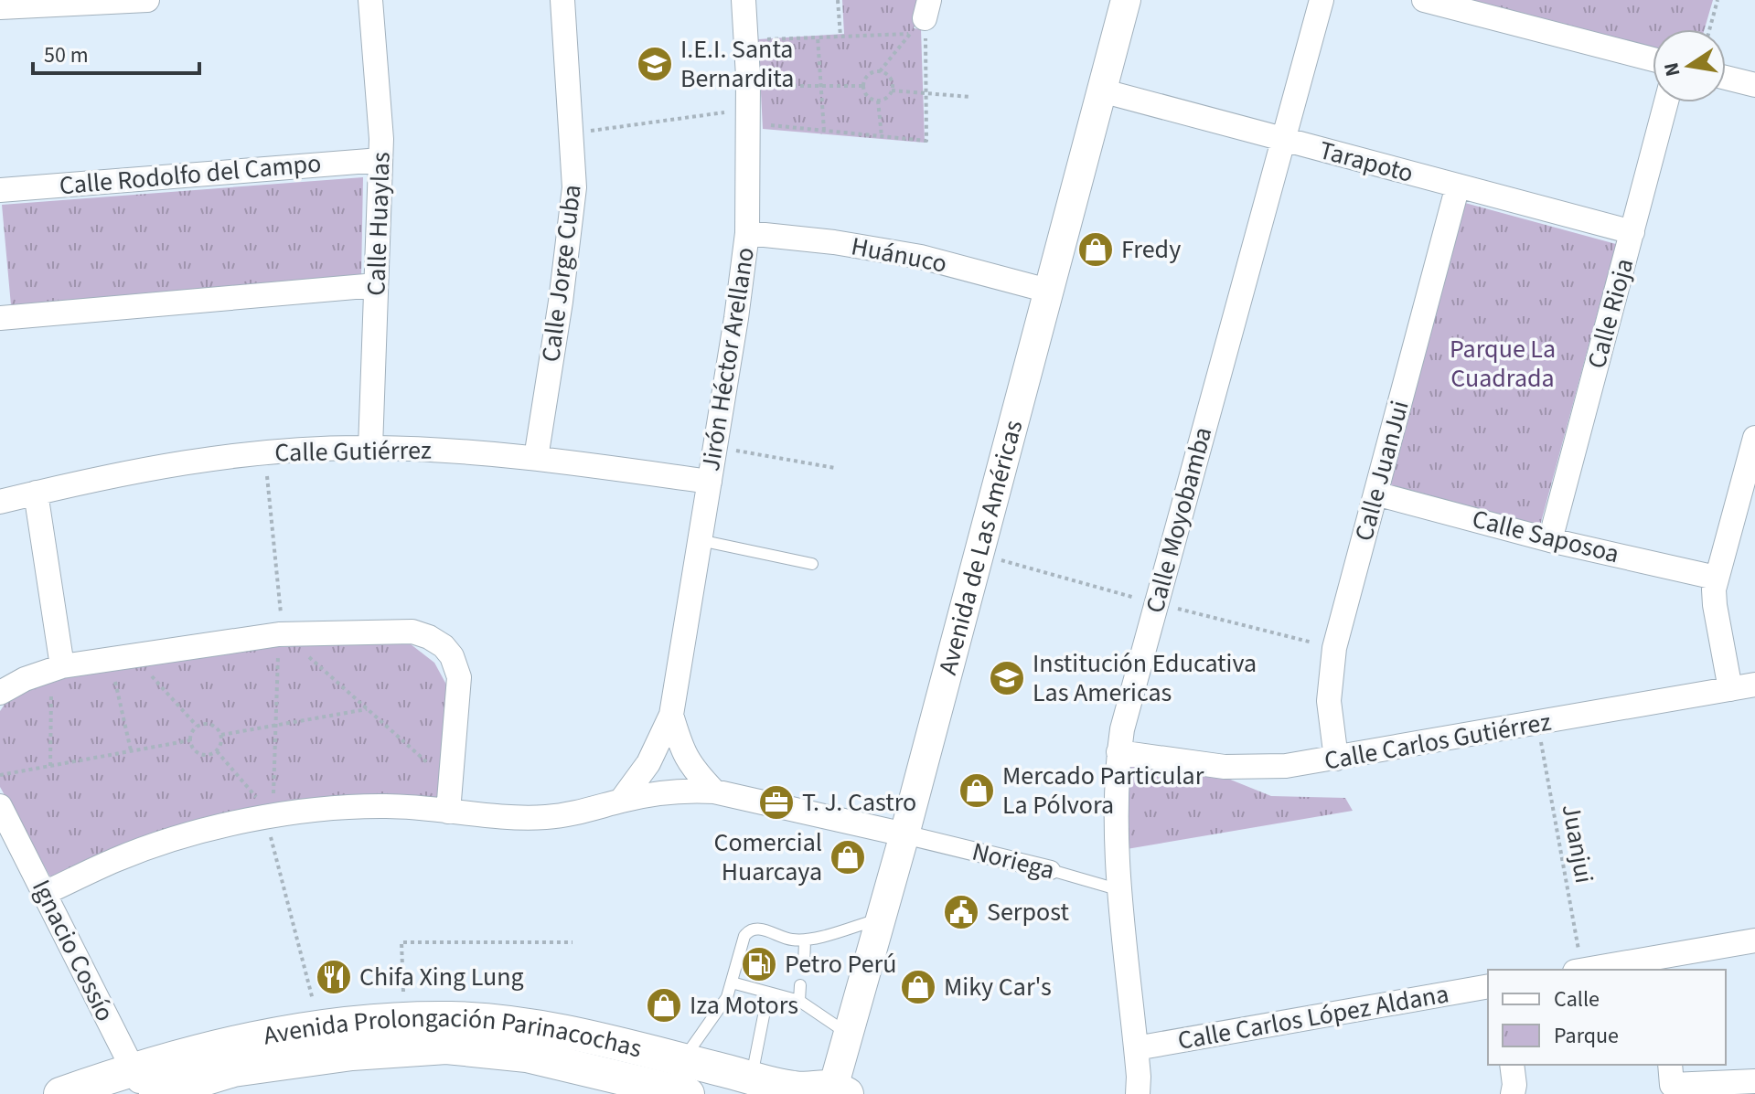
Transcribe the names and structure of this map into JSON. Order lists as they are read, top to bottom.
{
  "streets": {
    "main road": ["Avenida Prolongación Parinacochas"],
    "street": [
      "Tarapoto",
      "Calle Rodolfo del Campo",
      "Calle Huaylas",
      "Huánuco",
      "Calle Jorge Cuba",
      "Calle Rioja",
      "Jirón Héctor Arellano",
      "Calle Gutiérrez",
      "Calle JuanJui",
      "Calle Moyobamba",
      "Calle Saposoa",
      "Avenida de Las Américas",
      "Calle Carlos Gutiérrez",
      "Noriega",
      "Ignacio Cossío",
      "Calle Carlos López Aldana"
    ],
    "path": ["Juanjui"]
  },
  "crossings": [
    ["Tarapoto", "Calle Rioja"],
    ["Tarapoto", "Calle JuanJui"],
    ["Tarapoto", "Calle Moyobamba"],
    ["Tarapoto", "Avenida de Las Américas"],
    ["Calle Rodolfo del Campo", "Calle Huaylas"],
    ["Calle Huaylas", "Calle Gutiérrez"],
    ["Huánuco", "Jirón Héctor Arellano"],
    ["Huánuco", "Avenida de Las Américas"],
    ["Calle Jorge Cuba", "Calle Gutiérrez"],
    ["Calle Rioja", "Calle Saposoa"],
    ["Jirón Héctor Arellano", "Calle Gutiérrez"],
    ["Calle JuanJui", "Calle Saposoa"],
    ["Calle JuanJui", "Calle Carlos Gutiérrez"],
    ["Calle Moyobamba", "Calle Carlos Gutiérrez"],
    ["Calle Moyobamba", "Noriega"],
    ["Calle Moyobamba", "Calle Carlos López Aldana"],
    ["Avenida de Las Américas", "Noriega"],
    ["Avenida de Las Américas", "Avenida Prolongación Parinacochas"],
    ["Calle Carlos Gutiérrez", "Juanjui"],
    ["Ignacio Cossío", "Avenida Prolongación Parinacochas"]
  ],
  "parks": ["Parque La Cuadrada"],
  "places": {
    "school or university": ["I.E.I. Santa Bernardita", "Institución Educativa Las Americas"],
    "shop": [
      "Fredy",
      "Mercado Particular La Pólvora",
      "Comercial Huarcaya",
      "Miky Car's",
      "Iza Motors"
    ],
    "office": ["T. J. Castro"],
    "public building": ["Serpost"],
    "fuel station": ["Petro Perú"],
    "restaurant": ["Chifa Xing Lung"]
  },
  "legend": ["Calle", "Parque"],
  "scale_bar": "50 m",
  "north": "left"
}
